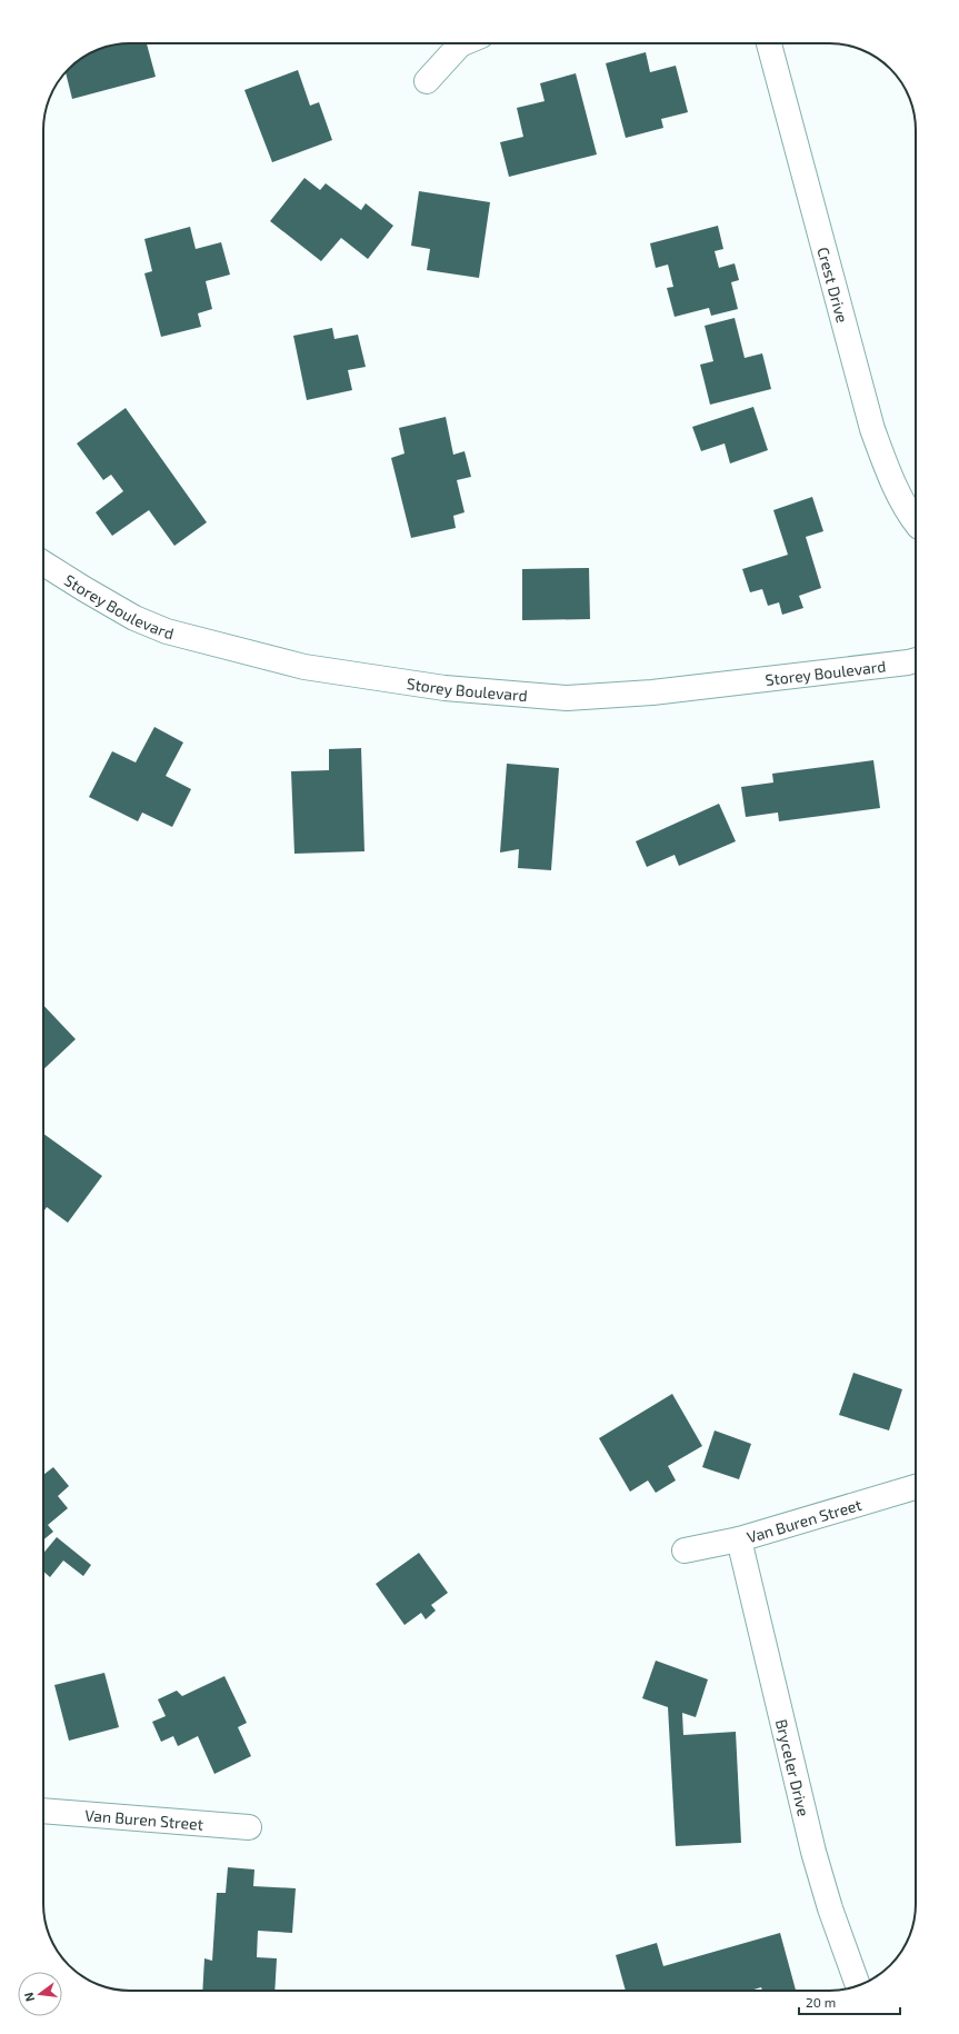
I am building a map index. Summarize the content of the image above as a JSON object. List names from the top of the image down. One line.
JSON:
{"streets":{"street":["Crest Drive","Storey Boulevard","Van Buren Street","Bryceler Drive"]},"crossings":[["Van Buren Street","Bryceler Drive"]],"scale_bar":"20 m","north":"left"}
